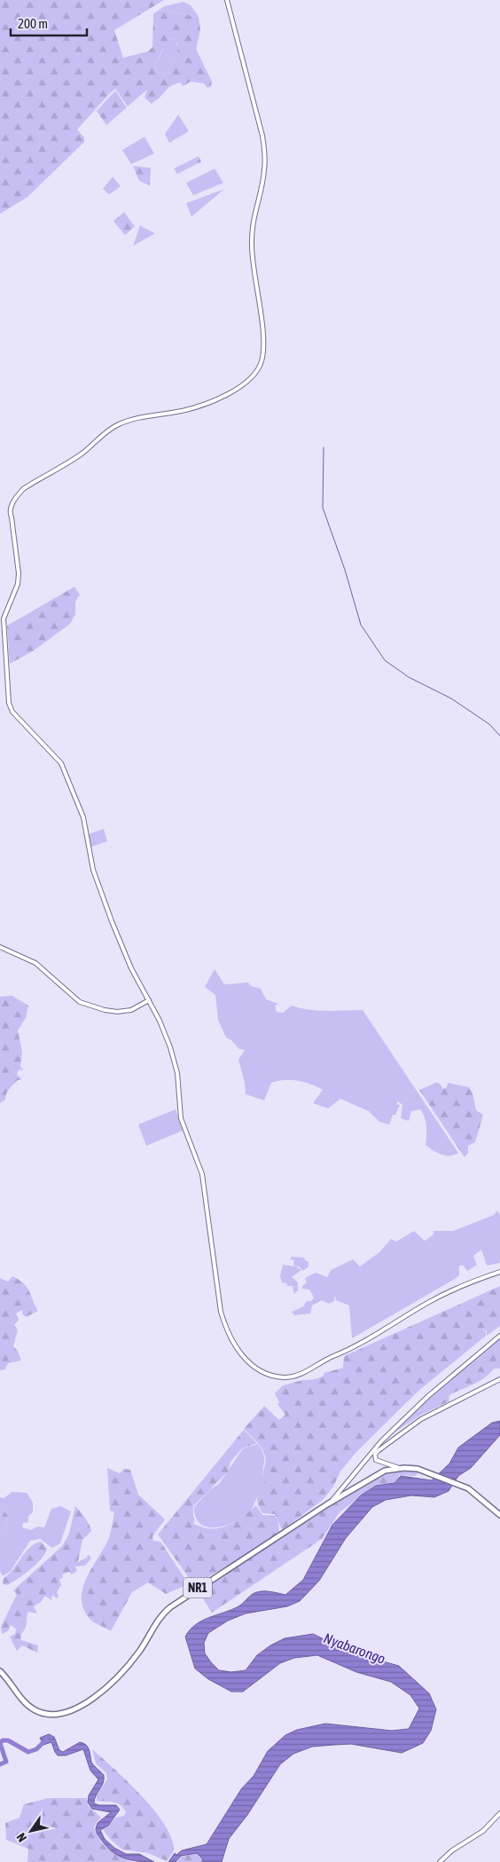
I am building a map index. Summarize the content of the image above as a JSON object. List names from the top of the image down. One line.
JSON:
{"streets":{"highway":["NR1"]},"water":["Nyabarongo"],"scale_bar":"200 m","north":"bottom left"}
